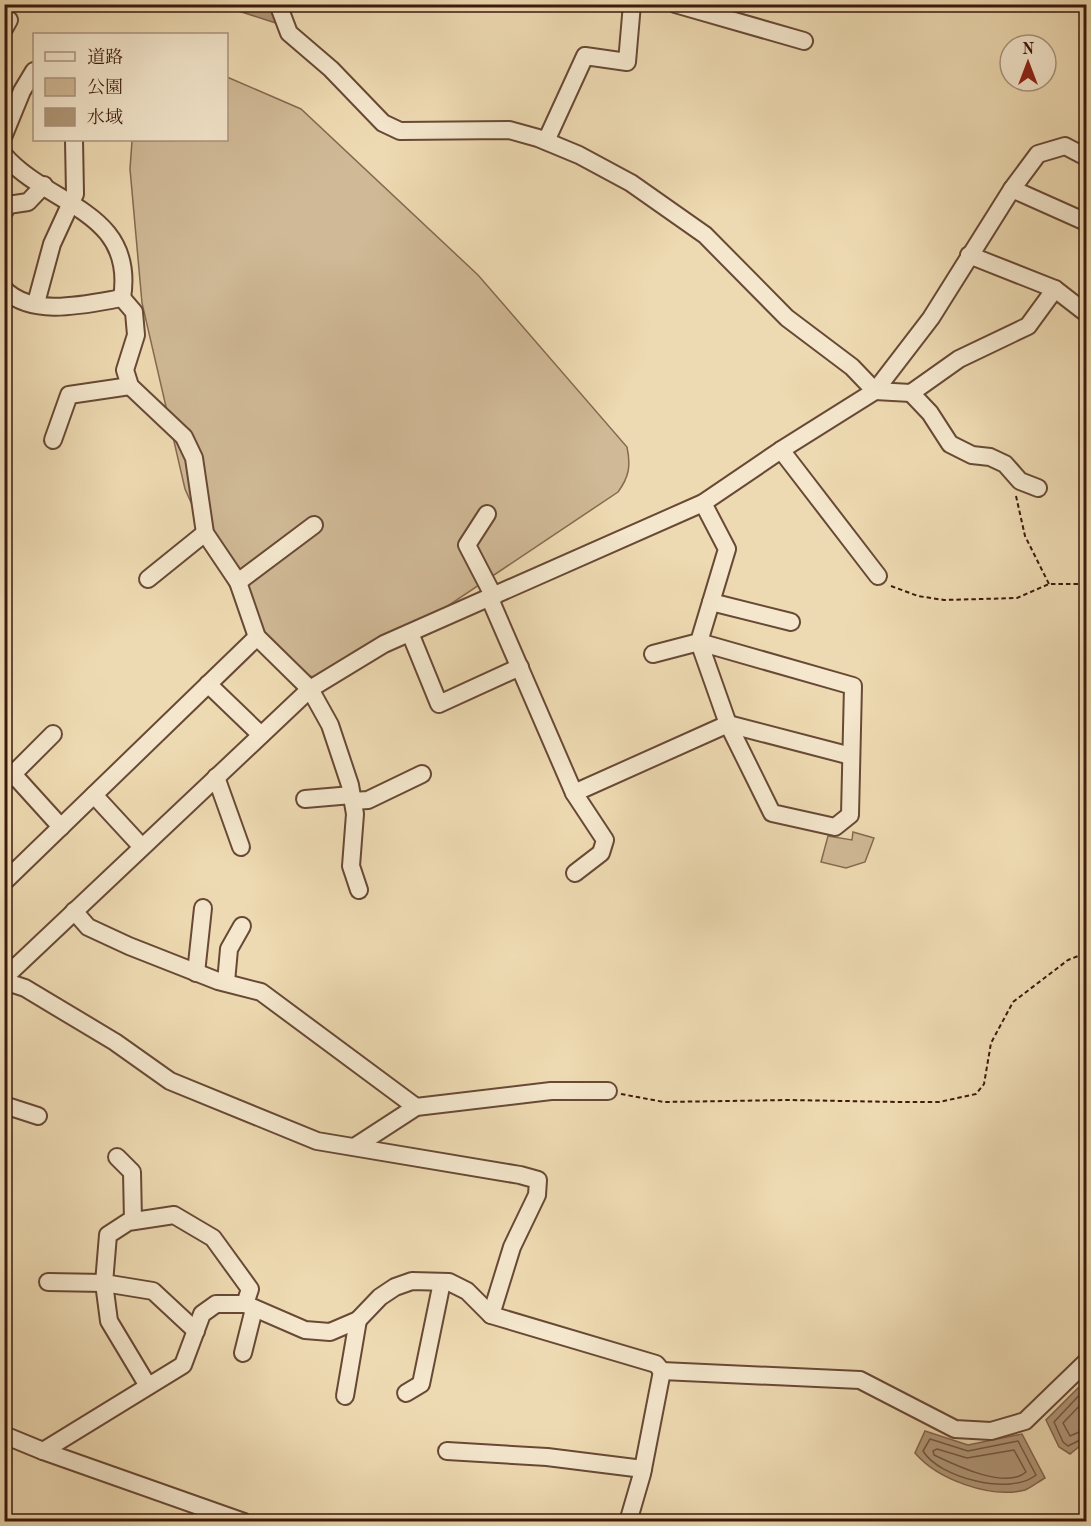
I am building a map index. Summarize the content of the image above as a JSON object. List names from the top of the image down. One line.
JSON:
{"legend":["道路","公園","水域"],"north":"top"}
